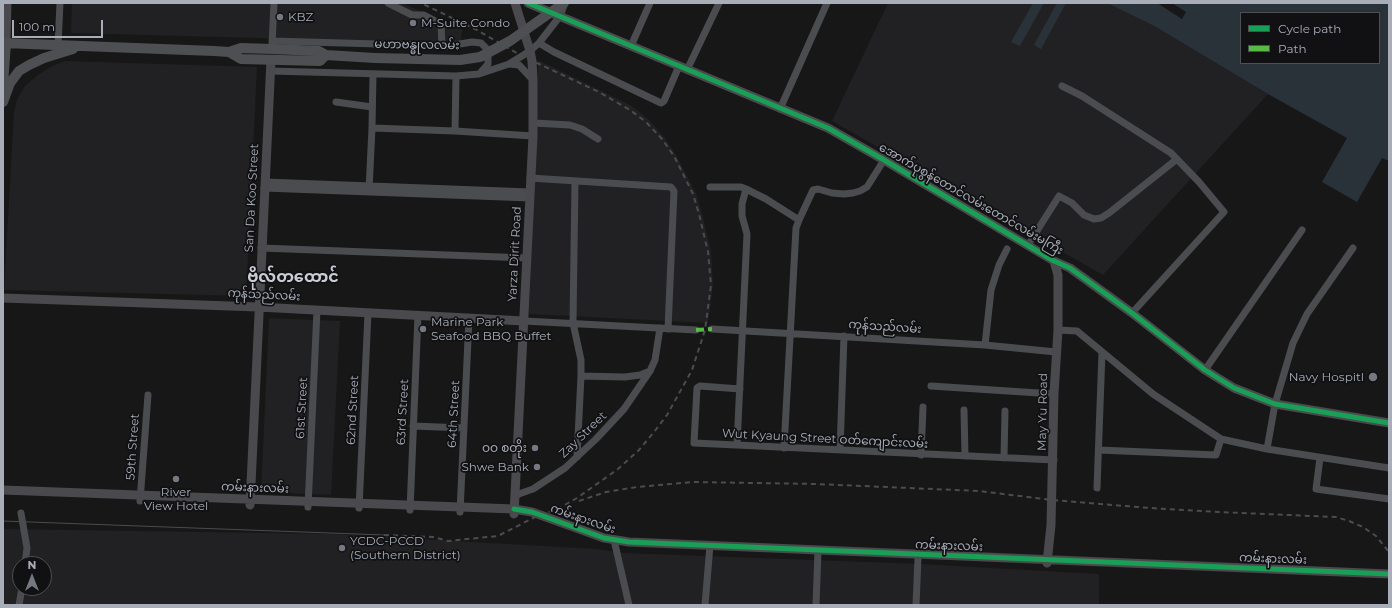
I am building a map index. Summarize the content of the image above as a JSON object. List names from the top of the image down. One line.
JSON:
{"streets":{"main road":["မဟာဗန္ဓုလလမ်း"],"street":["San Da Koo Street","အောက်ပုစွန်တောင်လမ်းတောင်လမ်းမကြီး","Yarza Dirit Road","ကုန်သည်လမ်း","61st Street","62nd Street","63rd Street","May Yu Road","64th Street","Zay Street","Wut Kyaung Street ဝတ်ကျောင်းလမ်း","59th Street","ကမ်းနားလမ်း"]},"crossings":[["မဟာဗန္ဓုလလမ်း","San Da Koo Street"],["San Da Koo Street","ကုန်သည်လမ်း"],["San Da Koo Street","ကမ်းနားလမ်း"],["အောက်ပုစွန်တောင်လမ်းတောင်လမ်းမကြီး","May Yu Road"],["Yarza Dirit Road","ကုန်သည်လမ်း"],["Yarza Dirit Road","Zay Street"],["Yarza Dirit Road","ကမ်းနားလမ်း"],["ကုန်သည်လမ်း","61st Street"],["ကုန်သည်လမ်း","62nd Street"],["ကုန်သည်လမ်း","63rd Street"],["ကုန်သည်လမ်း","May Yu Road"],["ကုန်သည်လမ်း","64th Street"],["61st Street","ကမ်းနားလမ်း"],["62nd Street","ကမ်းနားလမ်း"],["63rd Street","ကမ်းနားလမ်း"],["May Yu Road","Wut Kyaung Street ဝတ်ကျောင်းလမ်း"],["May Yu Road","ကမ်းနားလမ်း"],["64th Street","ကမ်းနားလမ်း"],["59th Street","ကမ်းနားလမ်း"]],"districts":["ဗိုလ်တထောင်"],"places":["KBZ","M-Suite Condo","Marine Park Seafood BBQ Buffet","Navy Hospitl","ဝဝ စတိုး","Shwe Bank","River View Hotel","YCDC-PCCD (Southern District)"],"legend":["Cycle path","Path"],"scale_bar":"100 m","north":"top"}
